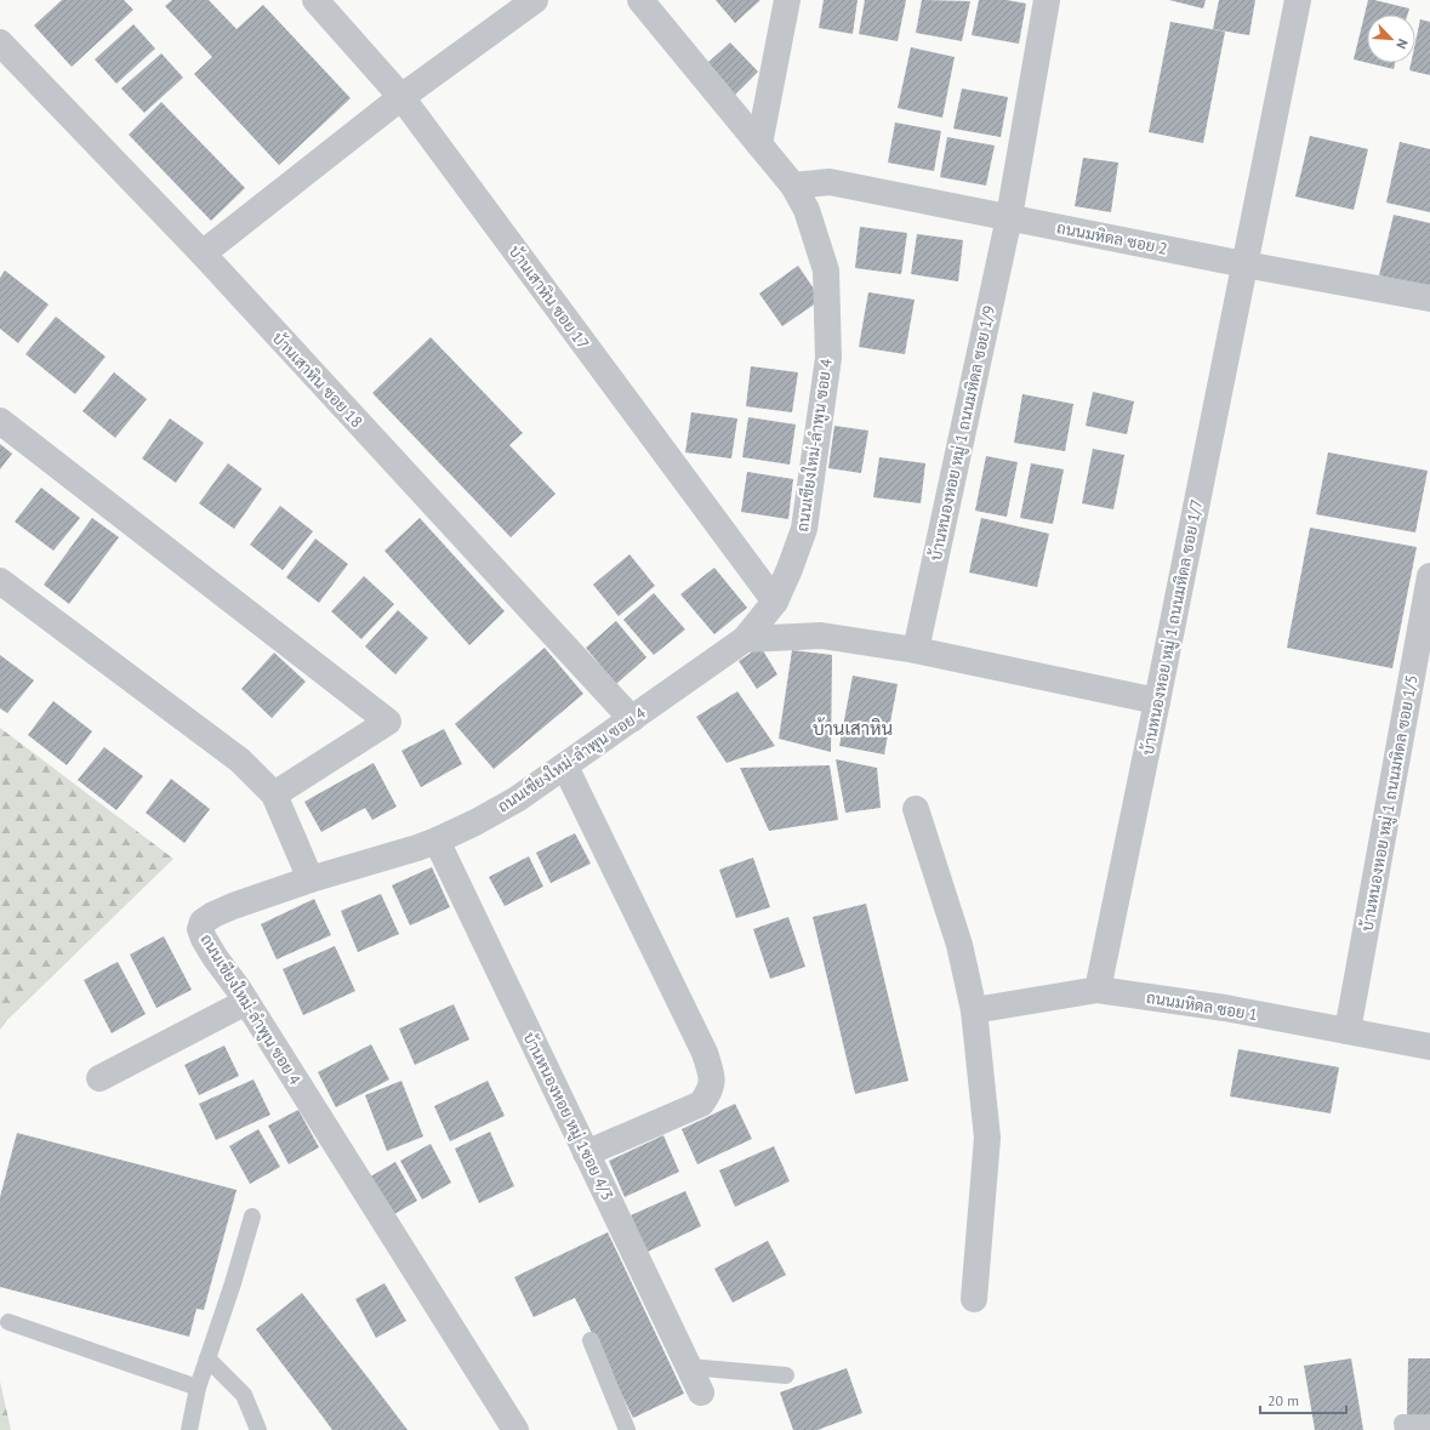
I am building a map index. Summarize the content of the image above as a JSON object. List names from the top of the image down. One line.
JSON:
{"streets":{"street":["ถนนมหิดล ซอย 2","บ้านเสาหิน ซอย 17","บ้านเสาหิน ซอย 18","บ้านหนองหอย หมู่ 1 ถนนมหิดล ซอย 1/9","ถนนเชียงใหม่-ลำพูน ซอย 4","บ้านหนองหอย หมู่ 1 ถนนมหิดล ซอย 1/7","บ้านหนองหอย หมู่ 1 ถนนมหิดล ซอย 1/5","ถนนมหิดล ซอย 1","บ้านหนองหอย หมู่ 1ซอย 4/3"]},"crossings":[["ถนนมหิดล ซอย 2","บ้านหนองหอย หมู่ 1 ถนนมหิดล ซอย 1/9"],["ถนนมหิดล ซอย 2","ถนนเชียงใหม่-ลำพูน ซอย 4"],["ถนนมหิดล ซอย 2","บ้านหนองหอย หมู่ 1 ถนนมหิดล ซอย 1/7"],["บ้านเสาหิน ซอย 17","ถนนเชียงใหม่-ลำพูน ซอย 4"],["บ้านเสาหิน ซอย 18","ถนนเชียงใหม่-ลำพูน ซอย 4"],["ถนนเชียงใหม่-ลำพูน ซอย 4","บ้านหนองหอย หมู่ 1ซอย 4/3"],["บ้านหนองหอย หมู่ 1 ถนนมหิดล ซอย 1/7","ถนนมหิดล ซอย 1"],["บ้านหนองหอย หมู่ 1 ถนนมหิดล ซอย 1/5","ถนนมหิดล ซอย 1"]],"districts":["บ้านเสาหิน"],"scale_bar":"20 m","north":"bottom right"}
